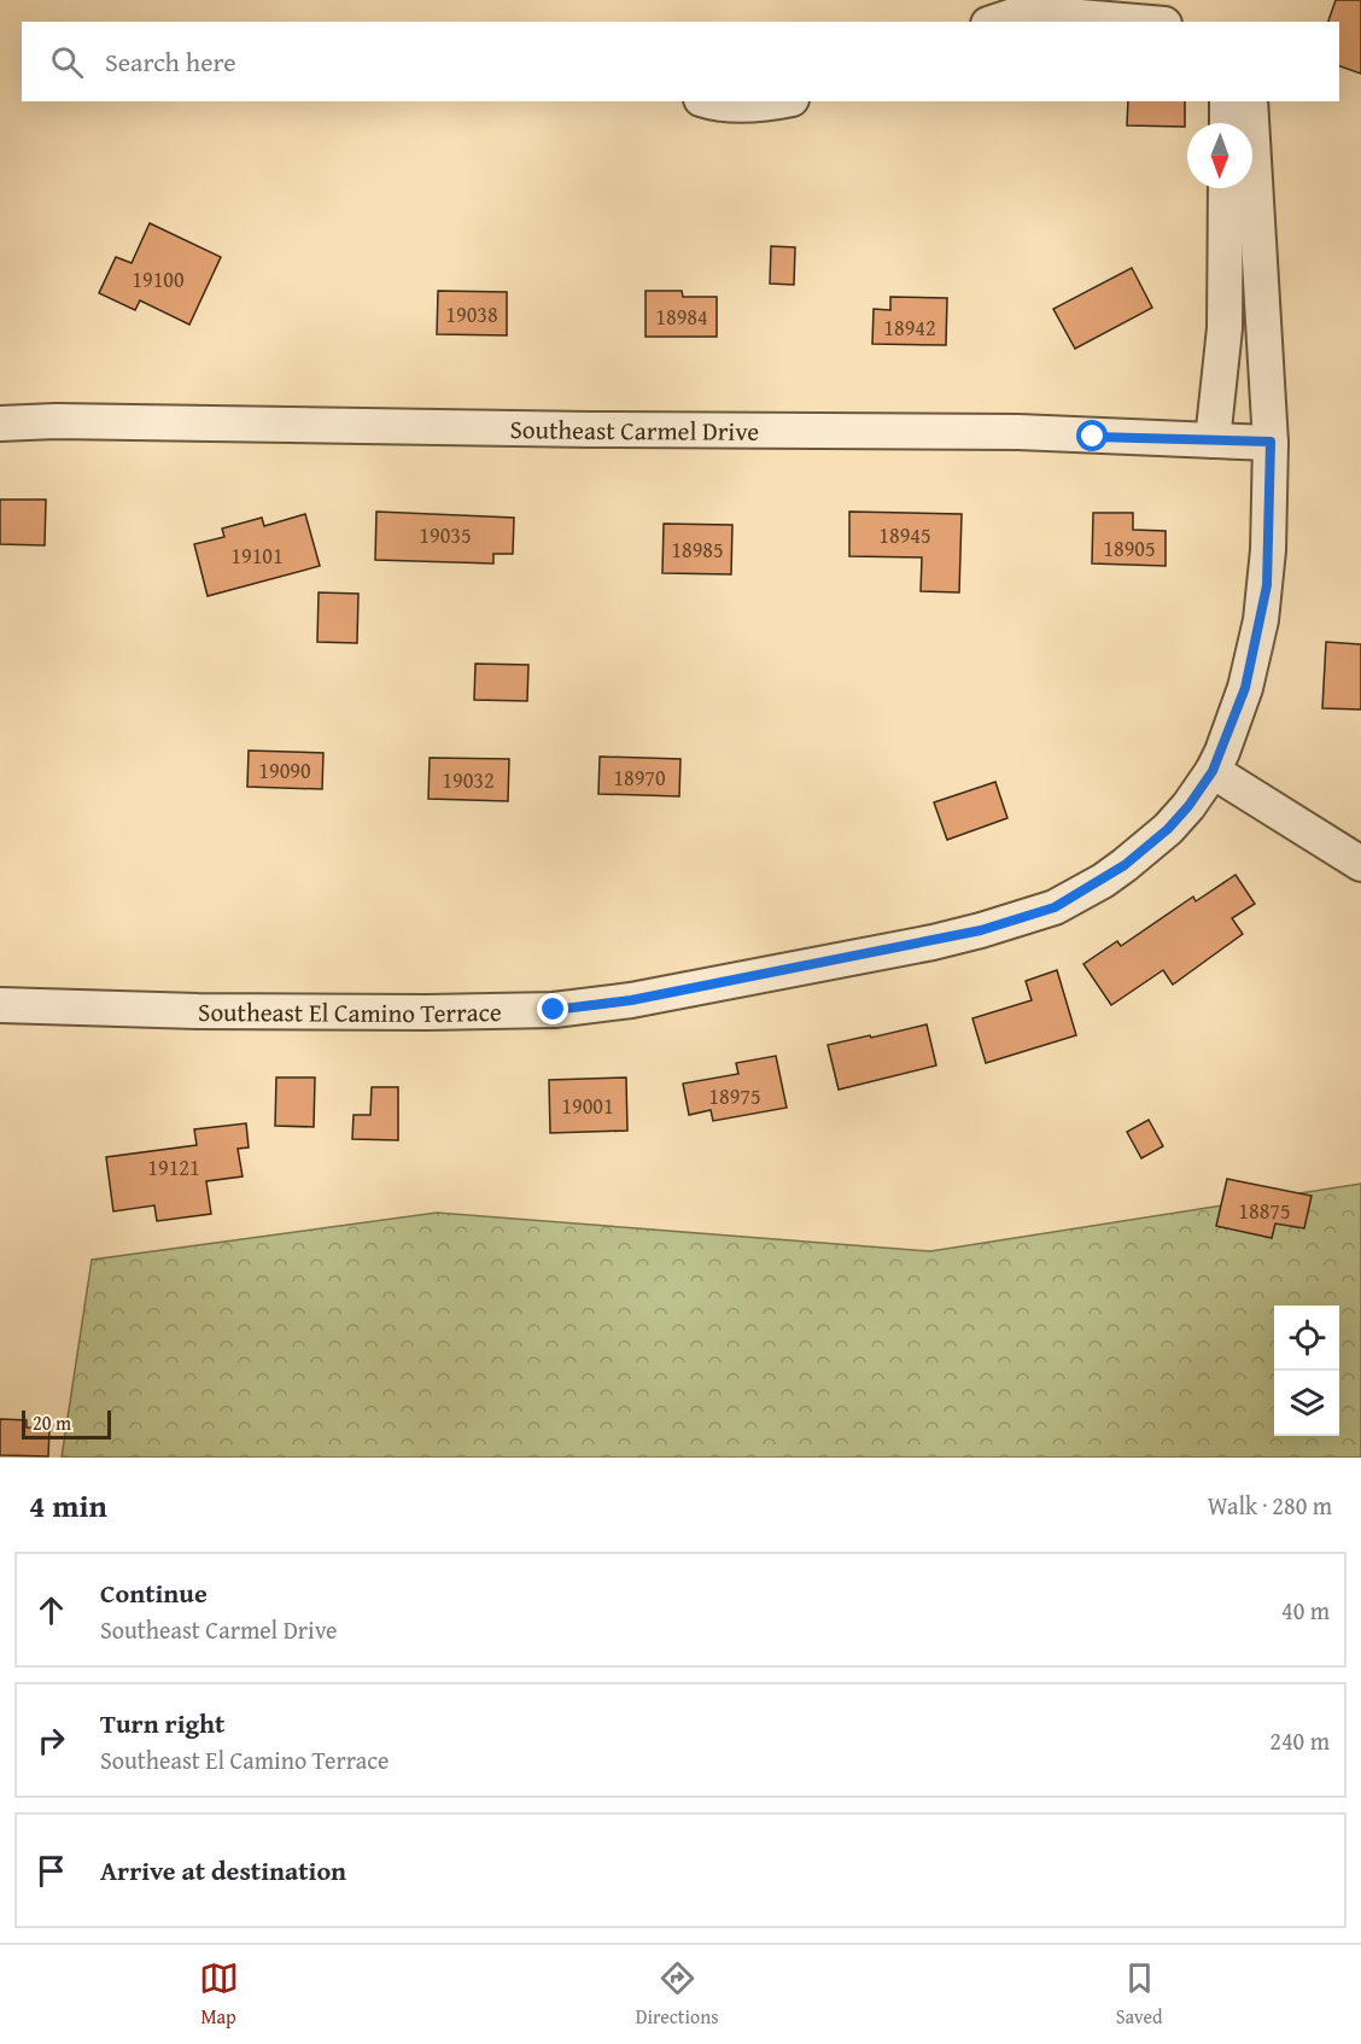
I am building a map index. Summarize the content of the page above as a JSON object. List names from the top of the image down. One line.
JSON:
{"streets":{"street":["Southeast Carmel Drive","Southeast El Camino Terrace"]},"crossings":[["Southeast Carmel Drive","Southeast El Camino Terrace"]],"house_numbers":["19100","19038","18984","18942","19035","18945","18905","18985","19101","19090","18970","19032","18975","19001","19121","18875"],"scale_bar":"20 m","north":"bottom","page":{"search":"Search here","scale":"20 m","heading":["4 min","Walk · 280 m"],"list":[["Continue","Southeast Carmel Drive","40 m"],["Turn right","Southeast El Camino Terrace","240 m"],"Arrive at destination"],"nav":["Map","Directions","Saved"]}}
